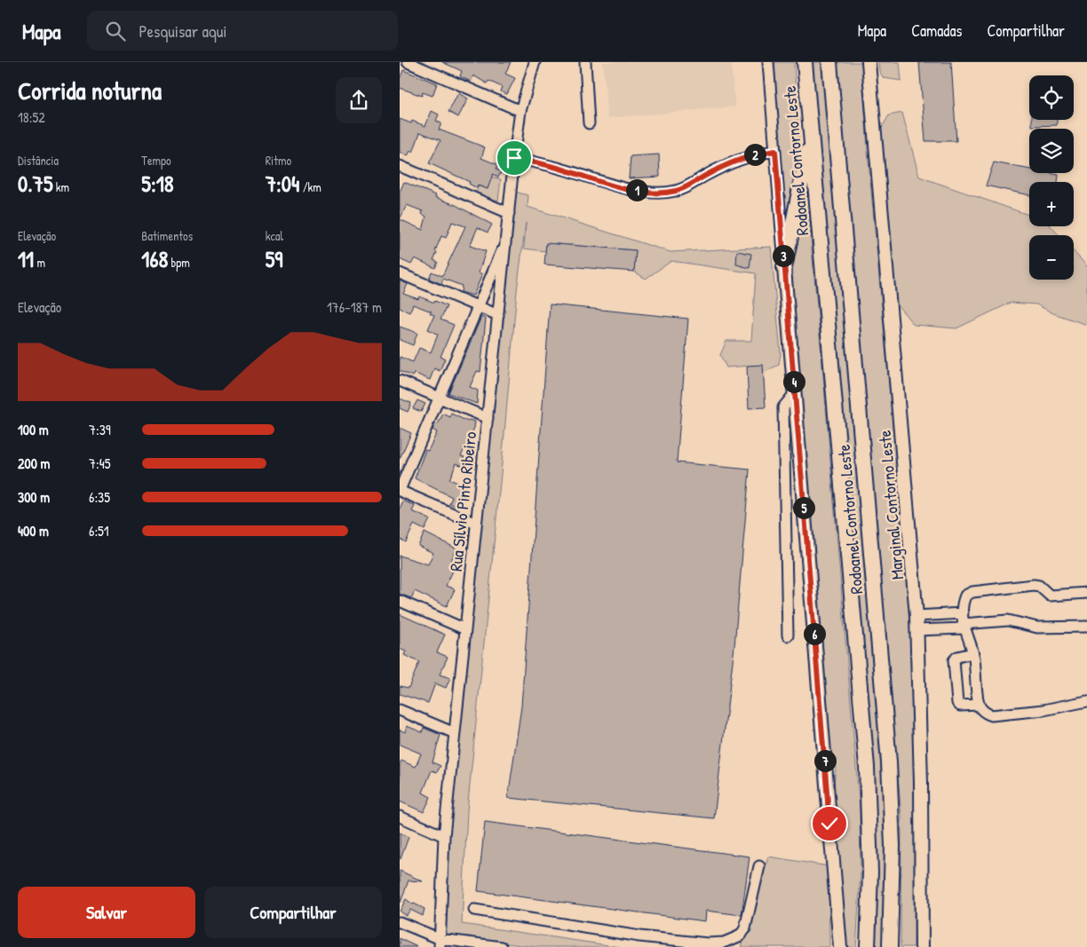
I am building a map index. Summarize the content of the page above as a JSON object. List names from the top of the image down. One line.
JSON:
{"streets":{"highway":["Rodoanel Contorno Leste"],"main road":["Marginal Contorno Leste"],"street":["Rua Sílvio Pinto Ribeiro"]},"page":{"header":"Mapa","search":"Pesquisar aqui","nav":["Mapa","Camadas","Compartilhar"],"heading":["Corrida noturna","18:52"],"map_buttons":["+","−"],"stats":[["Distância","0.75 km"],["Tempo","5:18"],["Ritmo","7:04 /km"],["Elevação","11 m"],["Batimentos","168 bpm"],["kcal","59"]],"pins":["2","1","3","4","5","6","7"],"chart":["Elevação","176–187 m"],"list":[{"name":"100 m","note":"7:39"},{"name":"200 m","note":"7:45"},{"name":"300 m","note":"6:35"},{"name":"400 m","note":"6:51"}],"buttons":["Salvar","Compartilhar"]}}
